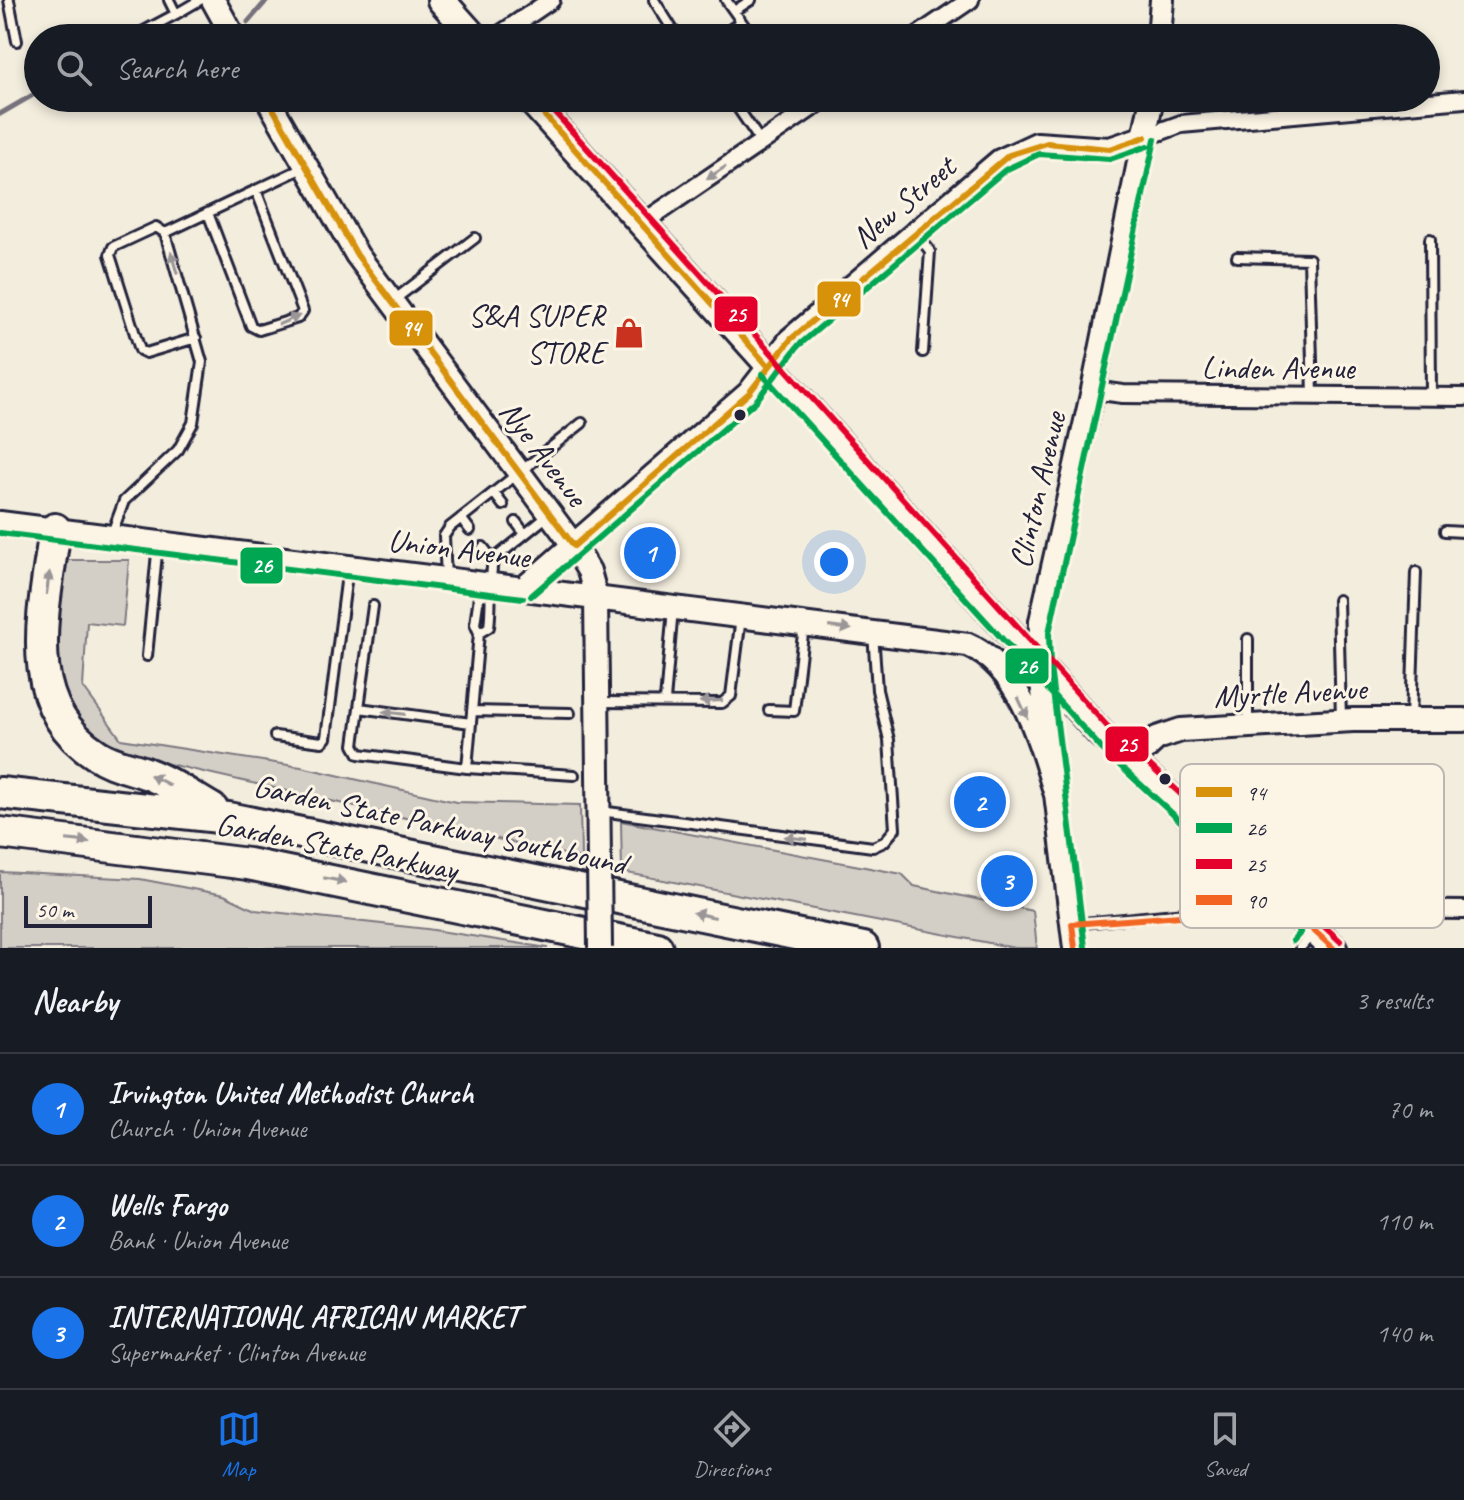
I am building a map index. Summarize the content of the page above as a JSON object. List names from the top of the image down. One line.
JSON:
{"streets":{"highway":["Garden State Parkway Southbound","Garden State Parkway"],"main road":["New Street","Nye Avenue","Clinton Avenue","Union Avenue","Myrtle Avenue"],"street":["Linden Avenue"]},"crossings":[["New Street","Nye Avenue"],["New Street","Clinton Avenue"],["New Street","Union Avenue"],["Linden Avenue","Clinton Avenue"],["Nye Avenue","Union Avenue"],["Clinton Avenue","Union Avenue"]],"one_way":["Garden State Parkway Southbound","Garden State Parkway"],"places":{"shop":["S&A SUPER STORE"]},"lines":["transit line 94","transit line 25","transit line 26","transit line 90"],"legend":["94","26","25","90"],"scale_bar":"50 m","page":{"search":"Search here","pins":["1","2","3"],"scale":"50 m","heading":["Nearby","3 results"],"list":[{"mark":"1","name":"Irvington United Methodist Church","note":"Church · Union Avenue","value":"70 m"},{"mark":"2","name":"Wells Fargo","note":"Bank · Union Avenue","value":"110 m"},{"mark":"3","name":"INTERNATIONAL AFRICAN MARKET","note":"Supermarket · Clinton Avenue","value":"140 m"}],"nav":["Map","Directions","Saved"]}}
